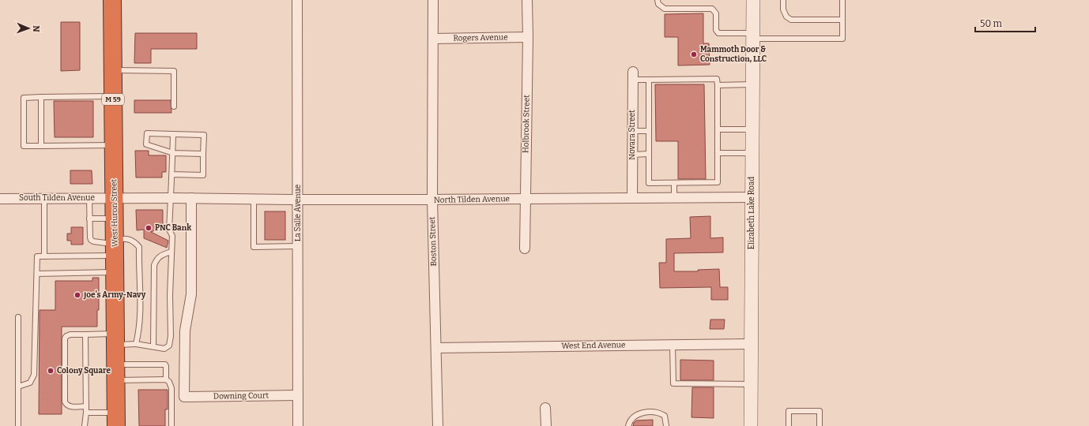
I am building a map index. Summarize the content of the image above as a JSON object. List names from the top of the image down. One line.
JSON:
{"streets":{"highway":["M 59","West Huron Street"],"main road":["Elizabeth Lake Road"],"street":["Rogers Avenue","Holbrook Street","Novara Street","South Tilden Avenue","North Tilden Avenue","La Salle Avenue","Boston Street","West End Avenue","Downing Court"]},"crossings":[["Rogers Avenue","Holbrook Street"],["Rogers Avenue","Boston Street"],["Holbrook Street","North Tilden Avenue"],["Novara Street","North Tilden Avenue"],["South Tilden Avenue","North Tilden Avenue"],["South Tilden Avenue","West Huron Street"],["North Tilden Avenue","West Huron Street"],["North Tilden Avenue","La Salle Avenue"],["North Tilden Avenue","Elizabeth Lake Road"],["North Tilden Avenue","Boston Street"],["North Tilden Avenue","Downing Court"],["La Salle Avenue","Downing Court"],["Elizabeth Lake Road","West End Avenue"],["Boston Street","West End Avenue"]],"places":["Mammoth Door & Construction, LLC","PNC Bank","Joe's Army-Navy","Colony Square"],"scale_bar":"50 m","north":"right"}
